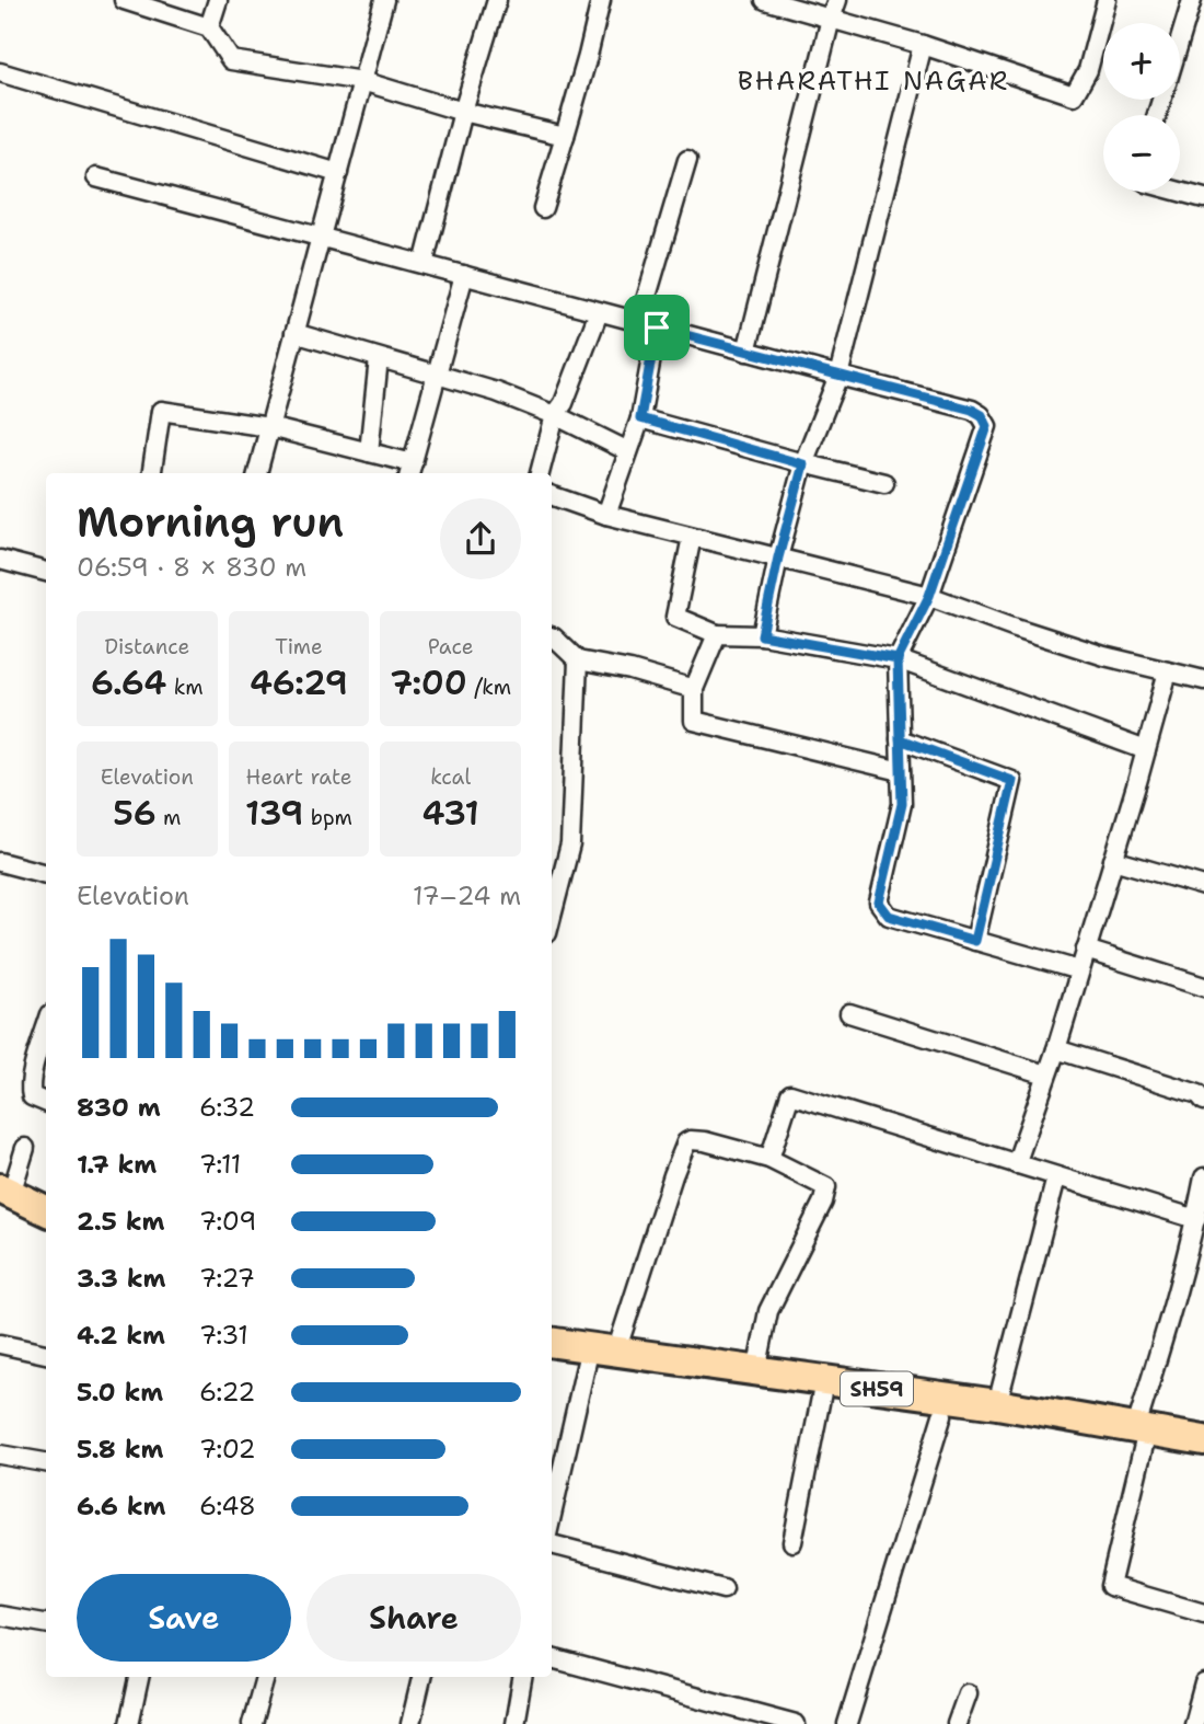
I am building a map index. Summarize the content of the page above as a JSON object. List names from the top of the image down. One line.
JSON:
{"streets":{"main road":["SH59"]},"districts":["BHARATHI NAGAR"],"page":{"map_buttons":["+","−"],"heading":["Morning run","06:59 · 8 × 830 m"],"stats":[["Distance","6.64 km"],["Time","46:29"],["Pace","7:00 /km"],["Elevation","56 m"],["Heart rate","139 bpm"],["kcal","431"]],"chart":["Elevation","17–24 m"],"list":[{"name":"830 m","note":"6:32"},{"name":"1.7 km","note":"7:11"},{"name":"2.5 km","note":"7:09"},{"name":"3.3 km","note":"7:27"},{"name":"4.2 km","note":"7:31"},{"name":"5.0 km","note":"6:22"},{"name":"5.8 km","note":"7:02"},{"name":"6.6 km","note":"6:48"}],"buttons":["Save","Share"]}}
